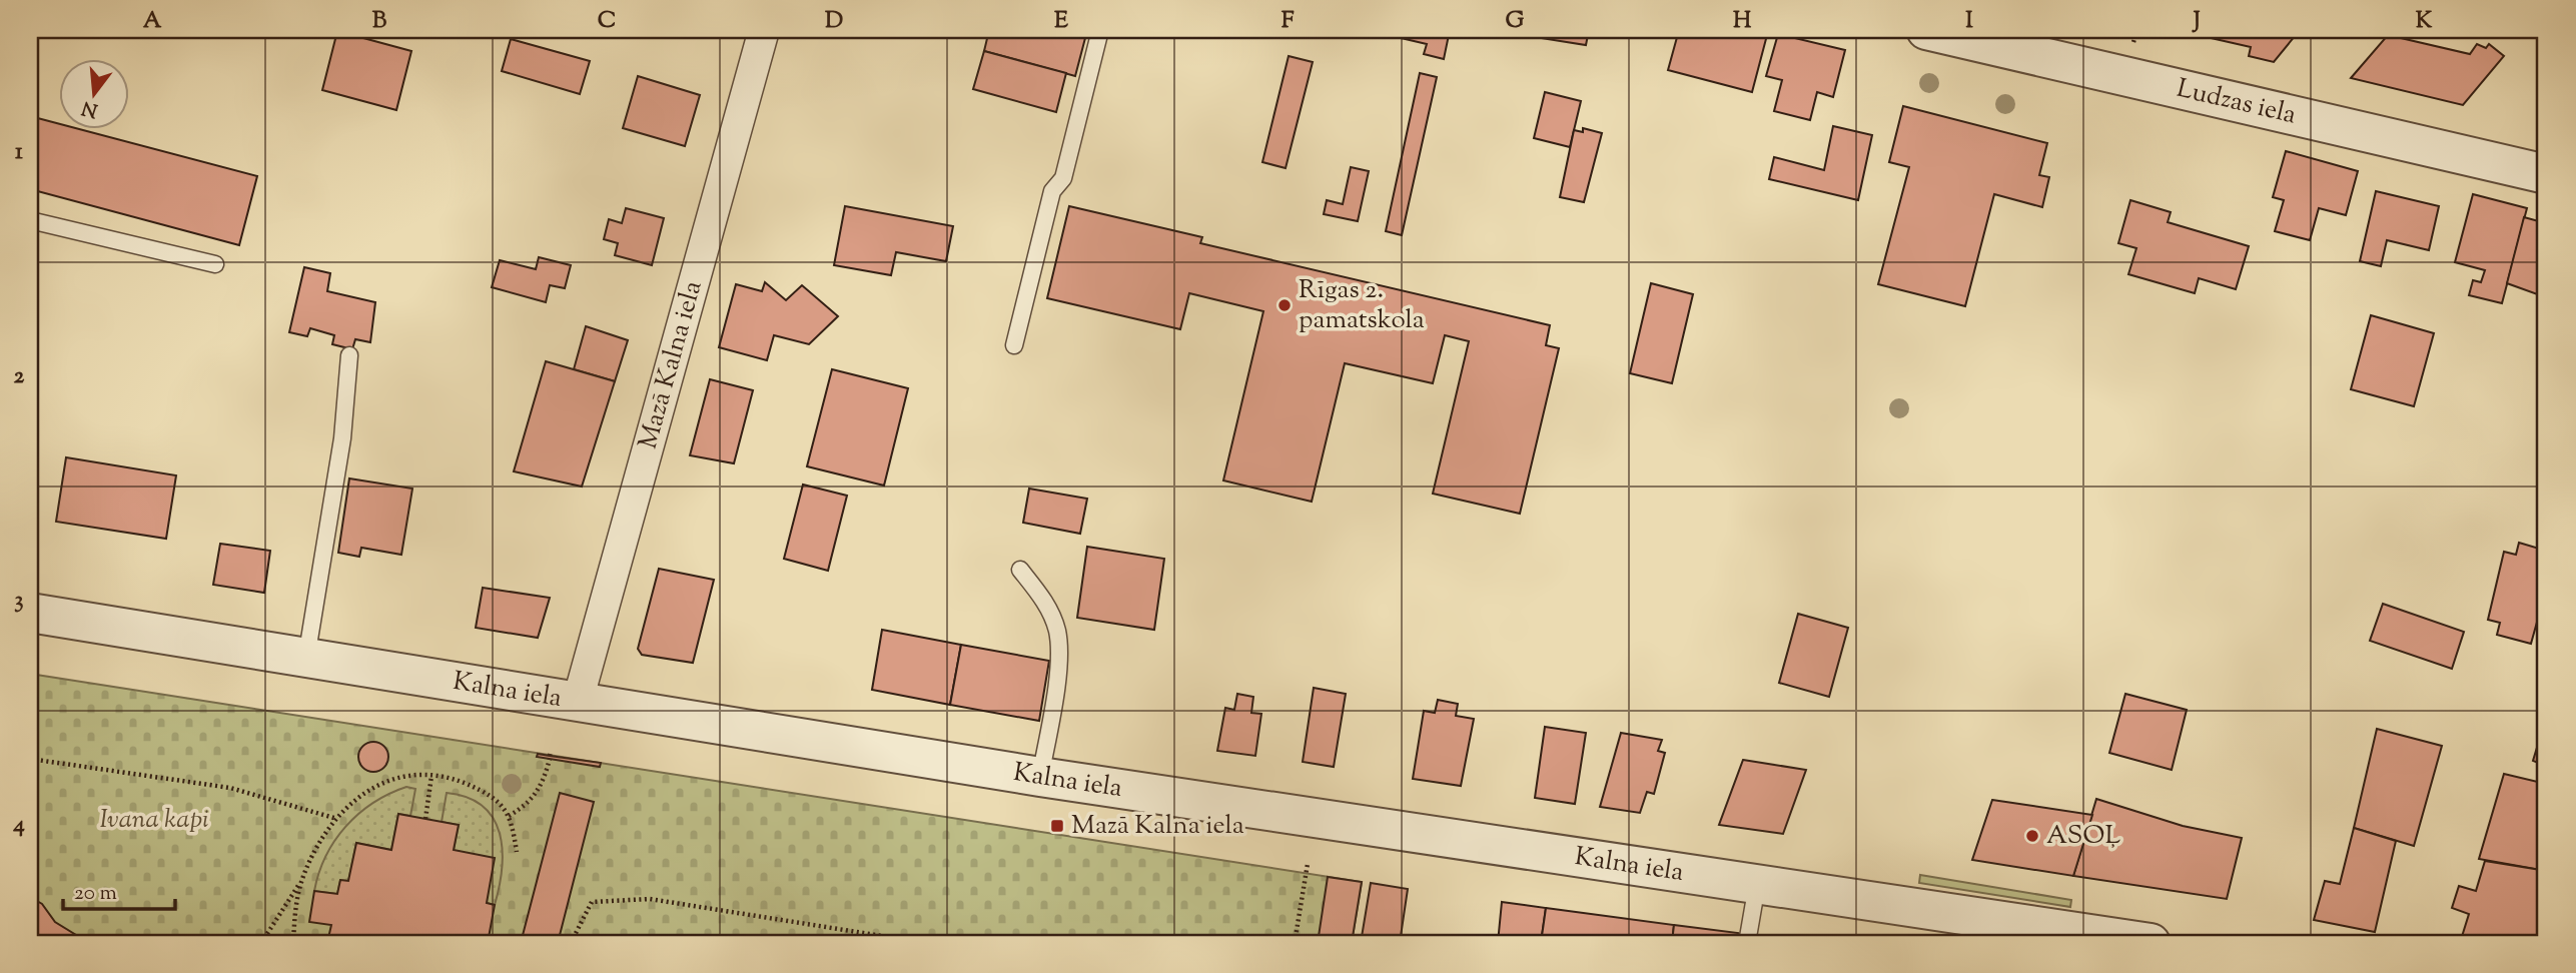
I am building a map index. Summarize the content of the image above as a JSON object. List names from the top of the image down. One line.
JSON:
{"streets":{"street":["Ludzas iela","Mazā Kalna iela","Kalna iela"]},"crossings":[["Mazā Kalna iela","Kalna iela"]],"parks":["Ivana kapi"],"places":{"other":["Rīgas 2. pamatskola","ASOĻ"],"transit":["Mazā Kalna iela"]},"scale_bar":"20 m","north":"bottom","grid":{"columns":["A","B","C","D","E","F","G","H","I","J","K"],"rows":["1","2","3","4"]}}
